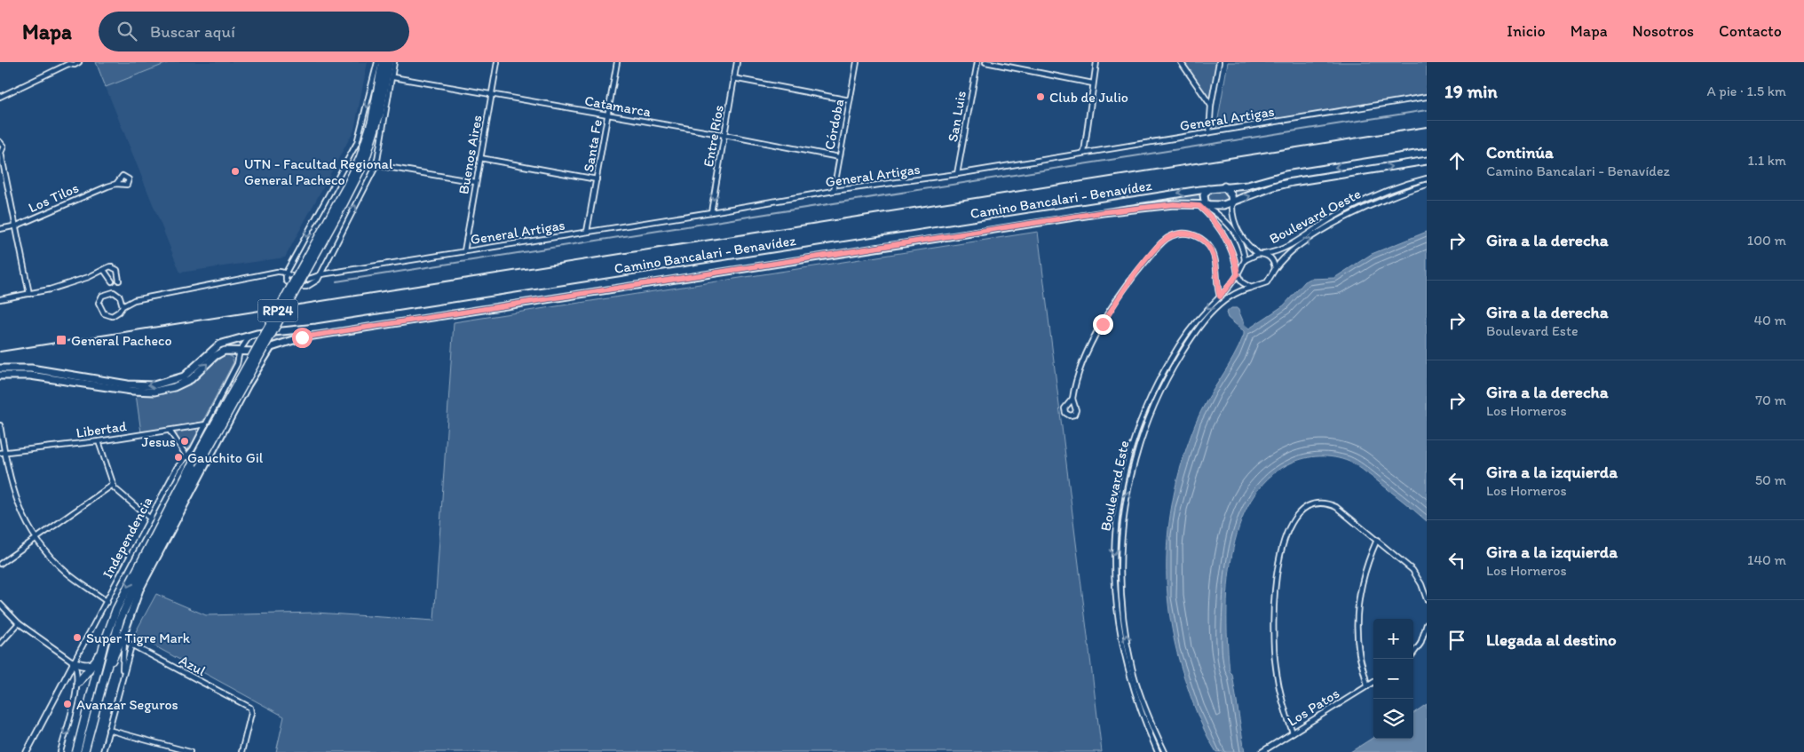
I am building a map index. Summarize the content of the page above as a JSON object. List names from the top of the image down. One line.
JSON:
{"streets":{"main road":["Camino Bancalari - Benavídez","RP24"],"street":["Catamarca","San Luis","General Artigas","Córdoba","Entre Ríos","Santa Fe","Buenos Aires","Los Tilos","Boulevard Oeste","Libertad","Boulevard Este","Independencia","Azul","Los Patos"]},"crossings":[["Catamarca","Córdoba"],["Catamarca","Entre Ríos"],["Catamarca","Santa Fe"],["Catamarca","Buenos Aires"],["San Luis","General Artigas"],["General Artigas","Córdoba"],["General Artigas","Entre Ríos"],["General Artigas","Santa Fe"],["General Artigas","Buenos Aires"],["Camino Bancalari - Benavídez","Independencia"],["Boulevard Oeste","Boulevard Este"],["Libertad","Independencia"]],"one_way":["Entre Ríos"],"places":{"other":["Club de Julio","UTN - Facultad Regional General Pacheco","Jesus","Gauchito Gil","Super Tigre Mark","Avanzar Seguros"],"transit":["General Pacheco"]},"page":{"header":"Mapa","search":"Buscar aquí","nav":["Inicio","Mapa","Nosotros","Contacto"],"heading":["19 min","A pie · 1.5 km"],"list":[["Continúa","Camino Bancalari - Benavídez","1.1 km"],["Gira a la derecha","100 m"],["Gira a la derecha","Boulevard Este","40 m"],["Gira a la derecha","Los Horneros","70 m"],["Gira a la izquierda","Los Horneros","50 m"],["Gira a la izquierda","Los Horneros","140 m"],"Llegada al destino"],"map_buttons":["+","−"]}}
